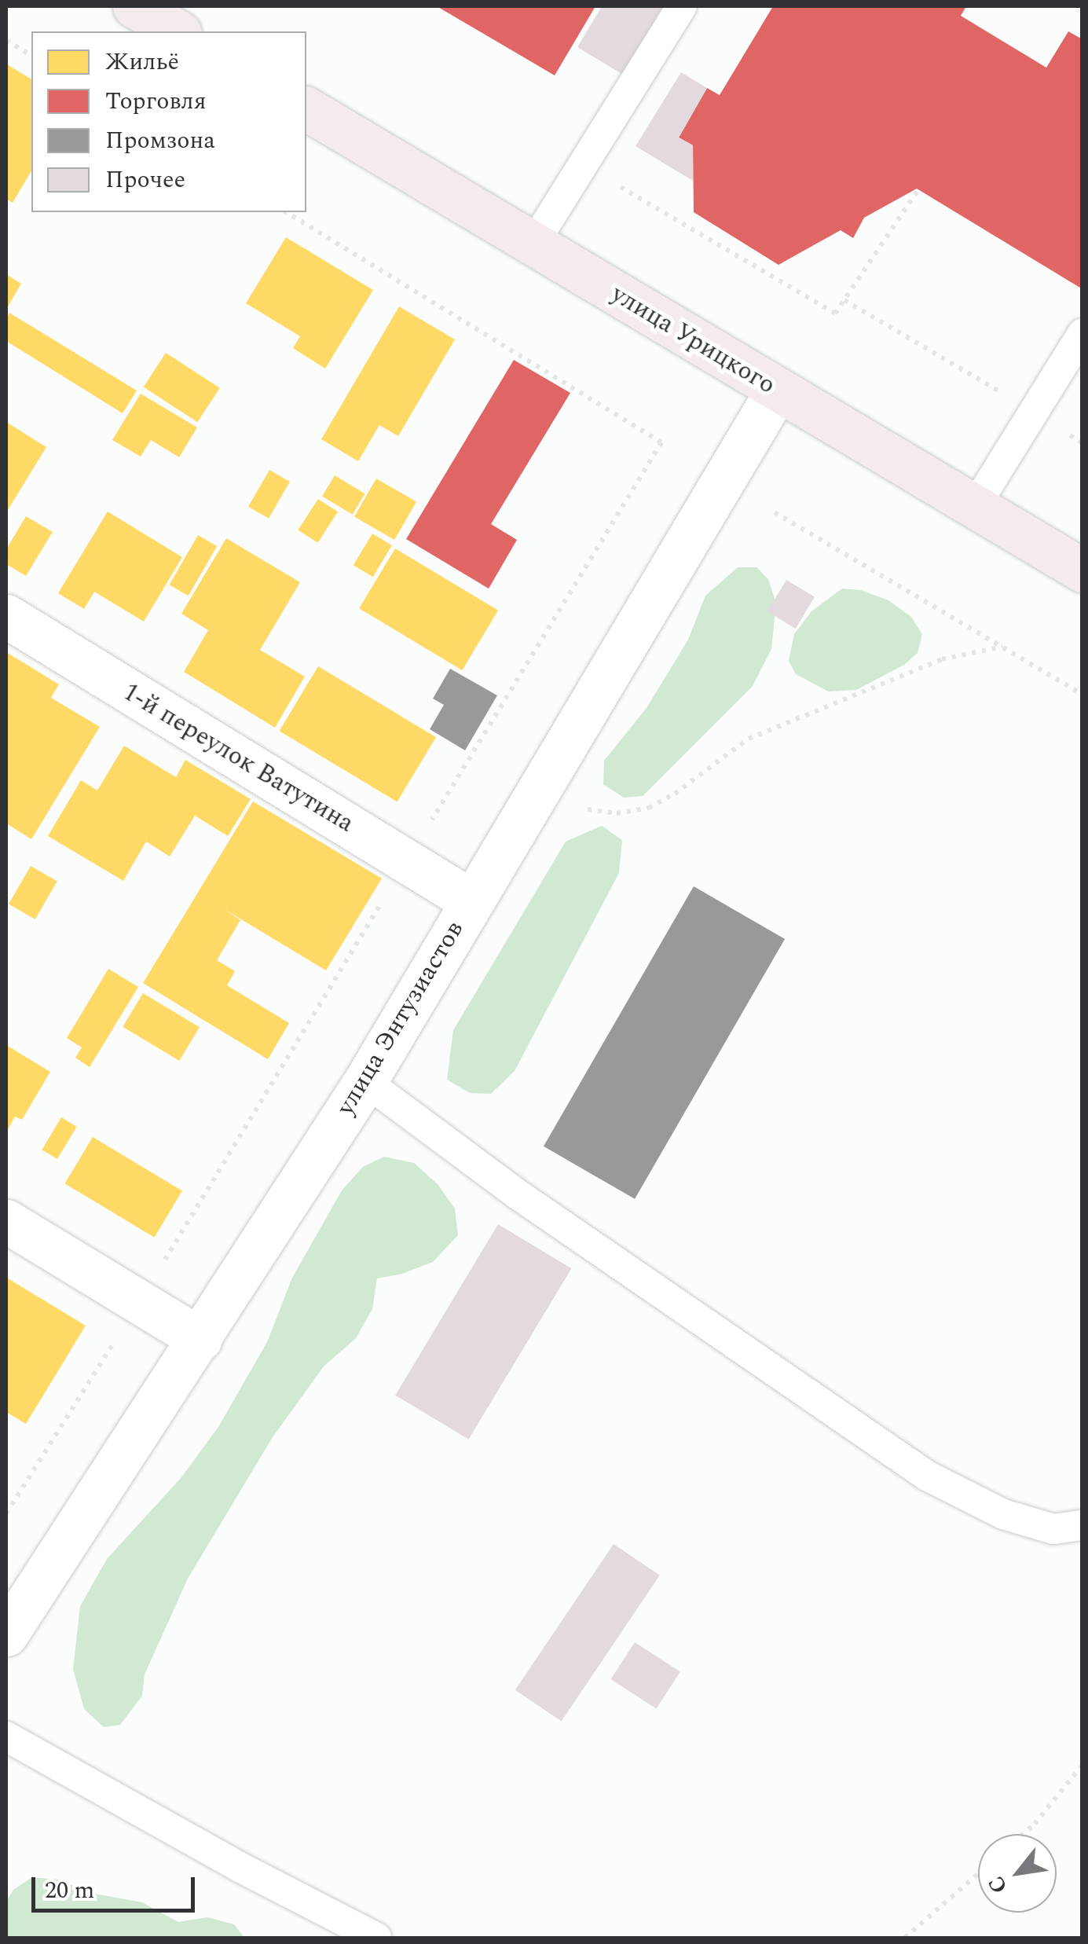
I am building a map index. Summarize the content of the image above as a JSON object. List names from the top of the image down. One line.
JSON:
{"streets":{"main road":["улица Урицкого"],"street":["1-й переулок Ватутина","улица Энтузиастов"]},"crossings":[["улица Урицкого","улица Энтузиастов"],["1-й переулок Ватутина","улица Энтузиастов"]],"legend":["Жильё","Торговля","Промзона","Прочее"],"scale_bar":"20 m","north":"bottom left"}
